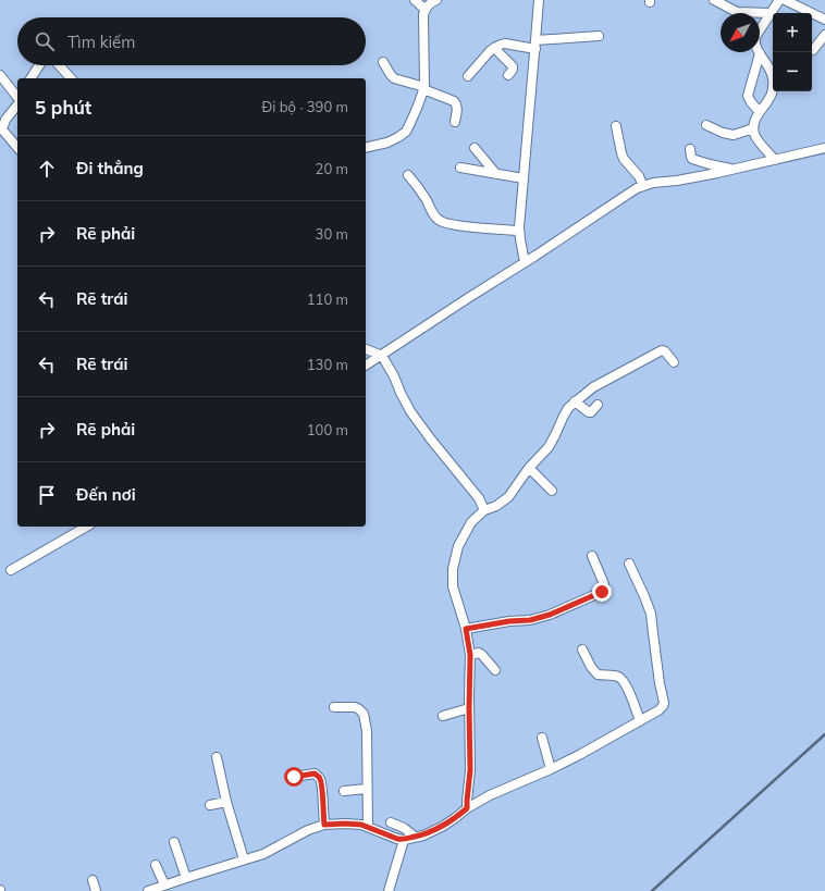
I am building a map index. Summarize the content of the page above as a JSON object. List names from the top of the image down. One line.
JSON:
{"north":"bottom left","page":{"map_buttons":["+","−"],"search":"Tìm kiếm","heading":["5 phút","Đi bộ · 390 m"],"list":[["Đi thẳng","20 m"],["Rẽ phải","30 m"],["Rẽ trái","110 m"],["Rẽ trái","130 m"],["Rẽ phải","100 m"],"Đến nơi"]}}
